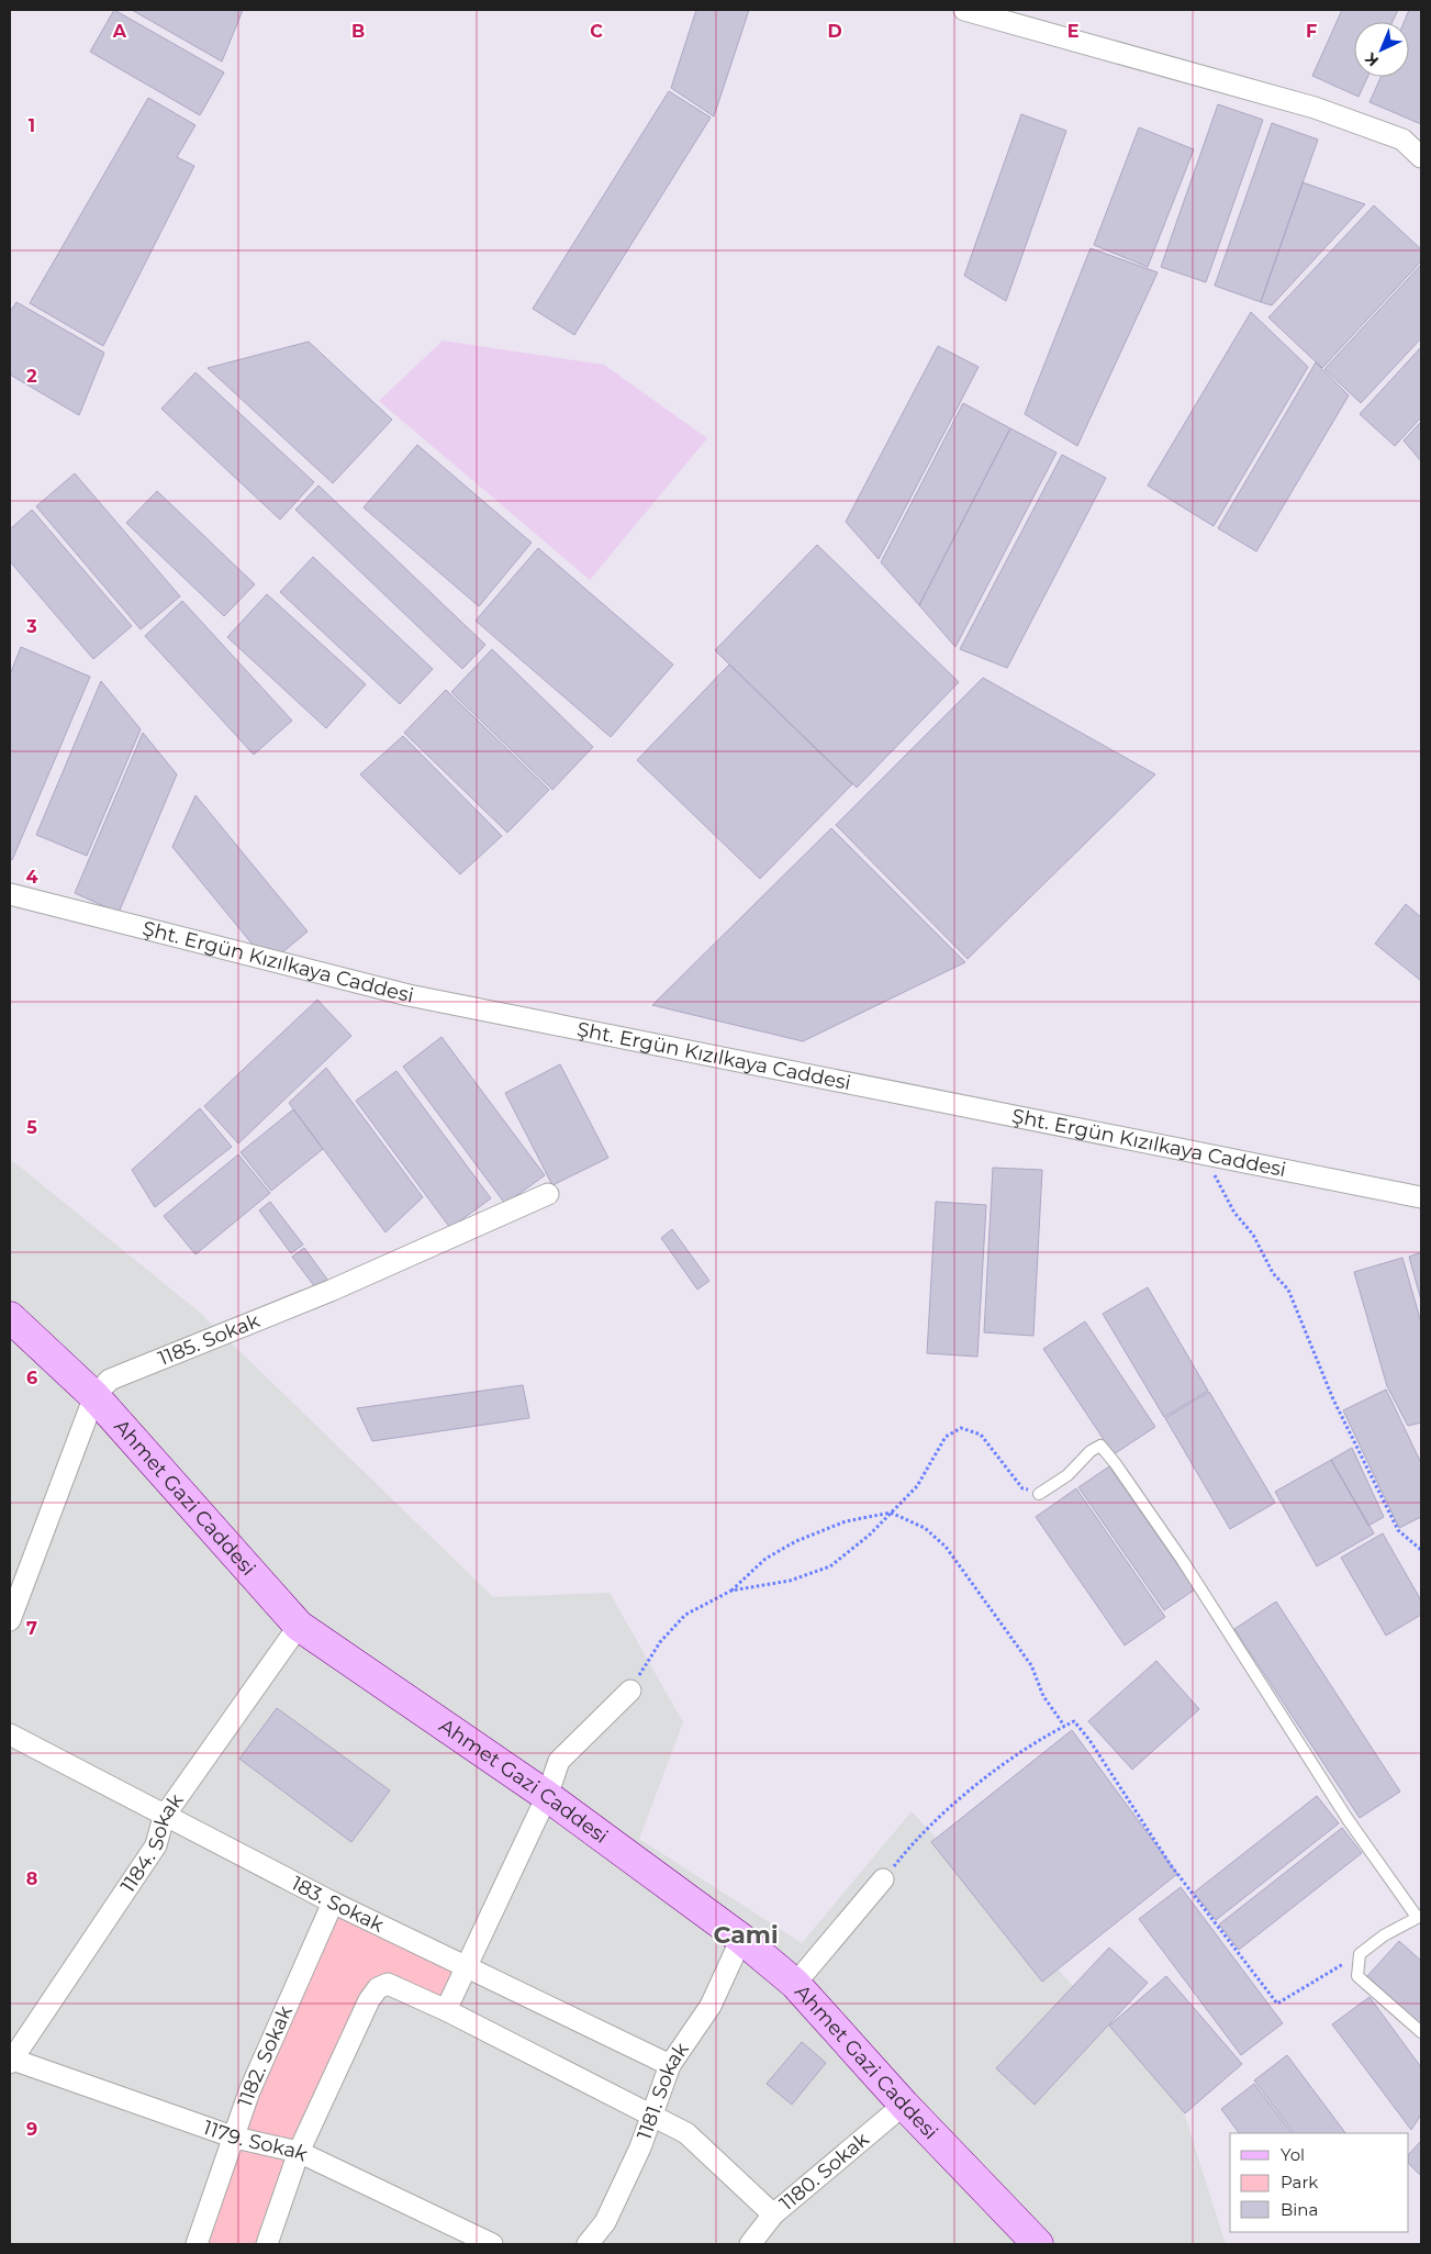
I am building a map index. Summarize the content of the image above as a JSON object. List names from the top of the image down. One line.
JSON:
{"streets":{"street":["Şht. Ergün Kızılkaya Caddesi","1185. Sokak","Ahmet Gazi Caddesi","1184. Sokak","183. Sokak","1182. Sokak","1181. Sokak","1179. Sokak","1180. Sokak"]},"crossings":[["1185. Sokak","Ahmet Gazi Caddesi"],["Ahmet Gazi Caddesi","1184. Sokak"],["Ahmet Gazi Caddesi","1181. Sokak"],["Ahmet Gazi Caddesi","1180. Sokak"],["1184. Sokak","183. Sokak"],["1184. Sokak","1179. Sokak"],["183. Sokak","1182. Sokak"],["183. Sokak","1181. Sokak"],["1182. Sokak","1179. Sokak"]],"districts":["Cami"],"legend":["Yol","Park","Bina"],"north":"bottom left","grid":{"columns":["A","B","C","D","E","F"],"rows":["1","2","3","4","5","6","7","8","9"]}}
